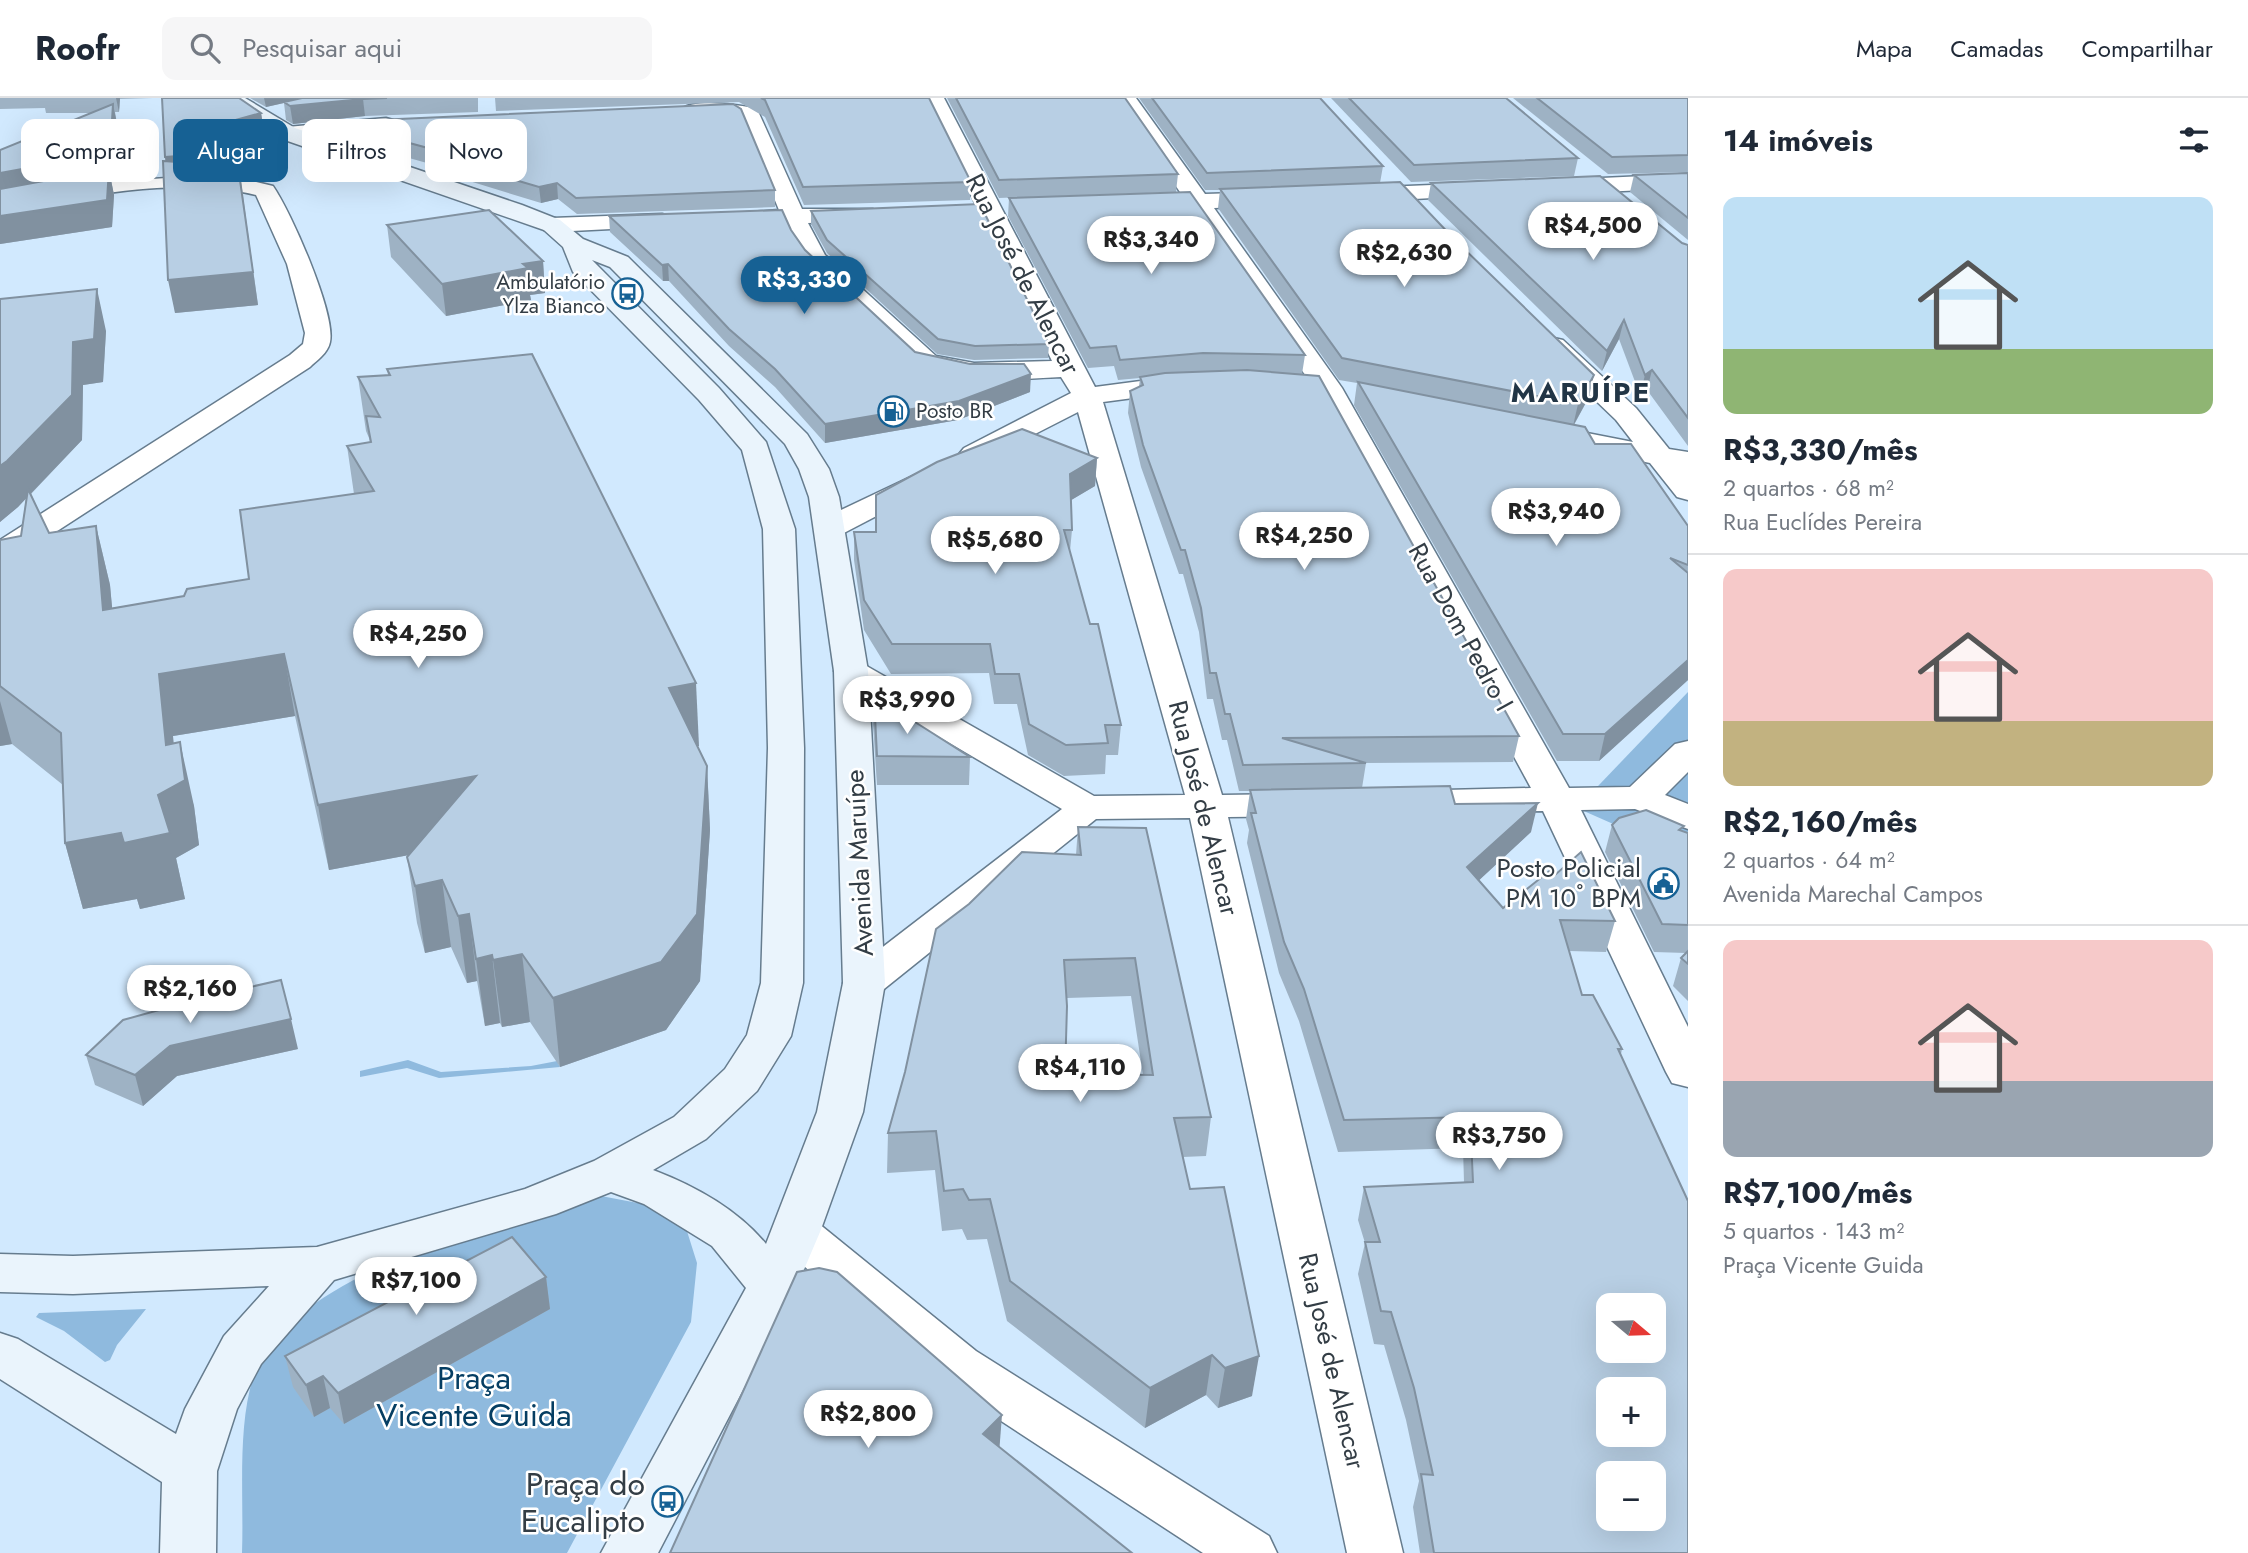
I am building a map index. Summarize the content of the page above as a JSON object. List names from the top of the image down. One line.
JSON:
{"streets":{"main road":["Avenida Maruípe"],"street":["Rua José de Alencar","Rua Dom Pedro I"]},"districts":["MARUÍPE"],"parks":["Praça Vicente Guida"],"places":{"bus stop":["Ambulatório Ylza Bianco","Praça do Eucalipto"],"fuel station":["Posto BR"],"public building":["Posto Policial PM 10˚ BPM"]},"north":"right","page":{"header":"Roofr","search":"Pesquisar aqui","nav":["Mapa","Camadas","Compartilhar"],"heading":"14 imóveis","chip":["Comprar","Alugar","Filtros","Novo"],"list":[{"name":"R$3,330/mês","note":"2 quartos · 68 m² · Rua Euclídes Pereira"},{"name":"R$2,160/mês","note":"2 quartos · 64 m² · Avenida Marechal Campos"},{"name":"R$7,100/mês","note":"5 quartos · 143 m² · Praça Vicente Guida"}],"price":["R$4,500","R$3,340","R$2,630","R$3,330","R$3,940","R$4,250","R$5,680","R$4,250","R$3,990","R$2,160","R$4,110","R$3,750","R$7,100","R$2,800"],"map_buttons":["+","−"]}}
